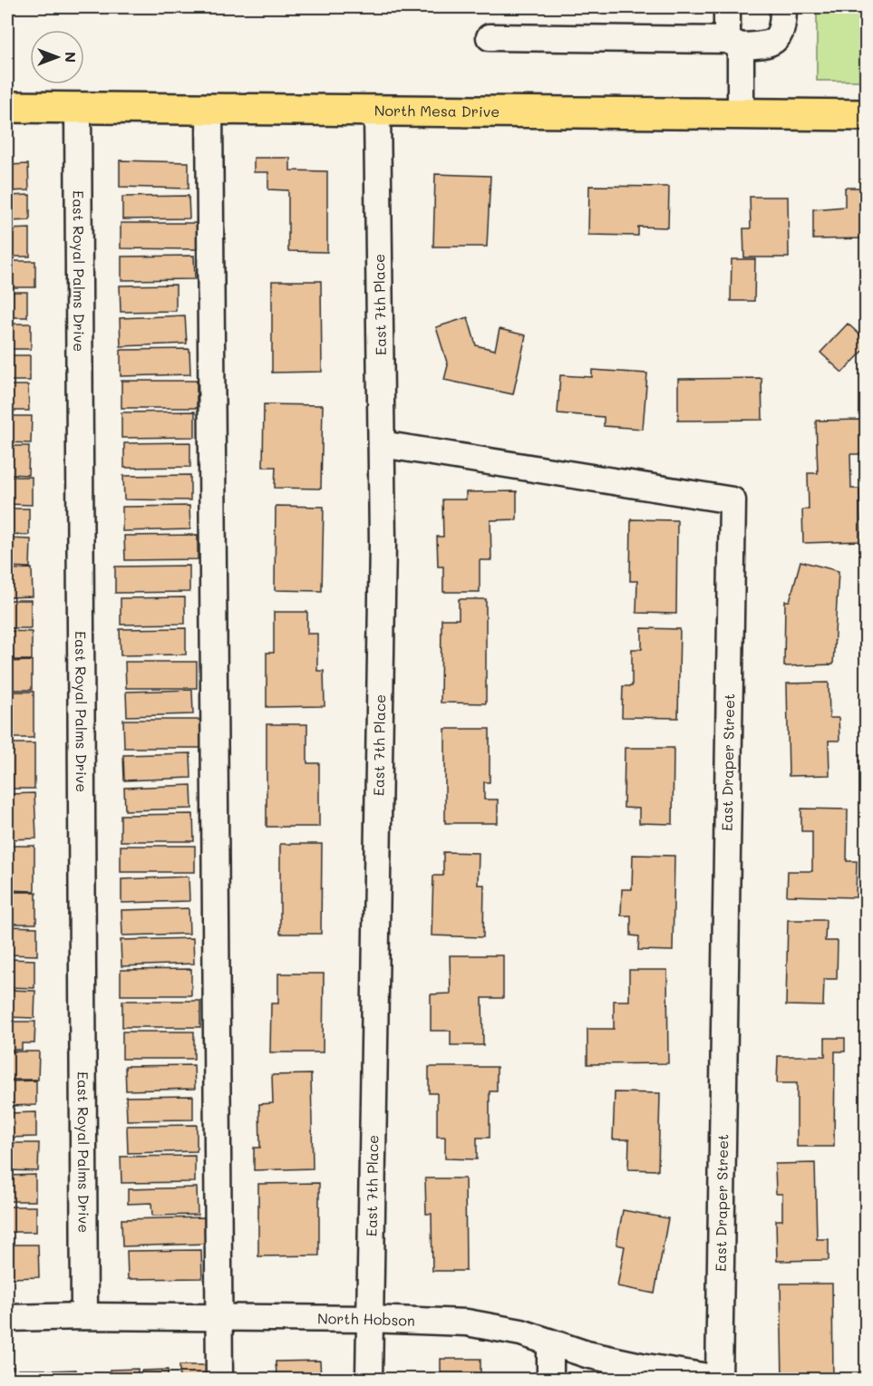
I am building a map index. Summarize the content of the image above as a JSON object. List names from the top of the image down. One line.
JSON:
{"streets":{"main road":["North Mesa Drive"],"street":["East Royal Palms Drive","East 7th Place","East Draper Street","North Hobson"]},"crossings":[["North Mesa Drive","East Royal Palms Drive"],["North Mesa Drive","East 7th Place"],["East Royal Palms Drive","North Hobson"],["East 7th Place","East Draper Street"],["East 7th Place","North Hobson"],["East Draper Street","North Hobson"]],"north":"right"}
